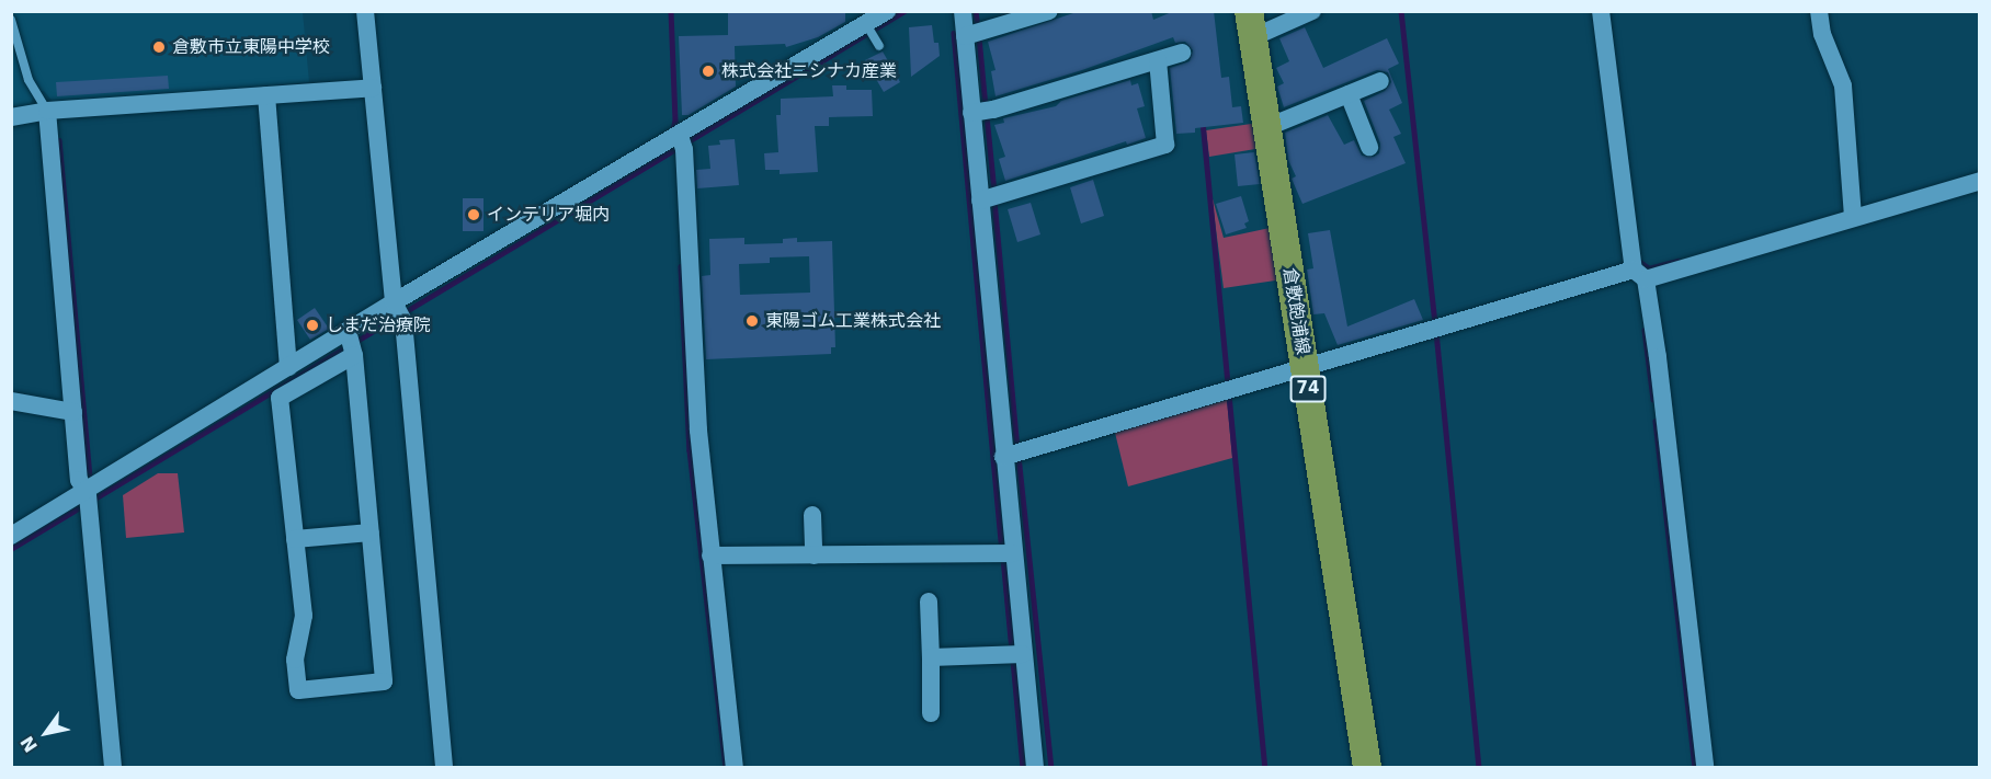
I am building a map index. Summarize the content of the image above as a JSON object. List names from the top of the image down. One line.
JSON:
{"streets":{"main road":["倉敷飽浦線","74"]},"places":["倉敷市立東陽中学校","株式会社ニシナカ産業","インテリア堀内","東陽ゴム工業株式会社","しまだ治療院"],"north":"bottom left"}
